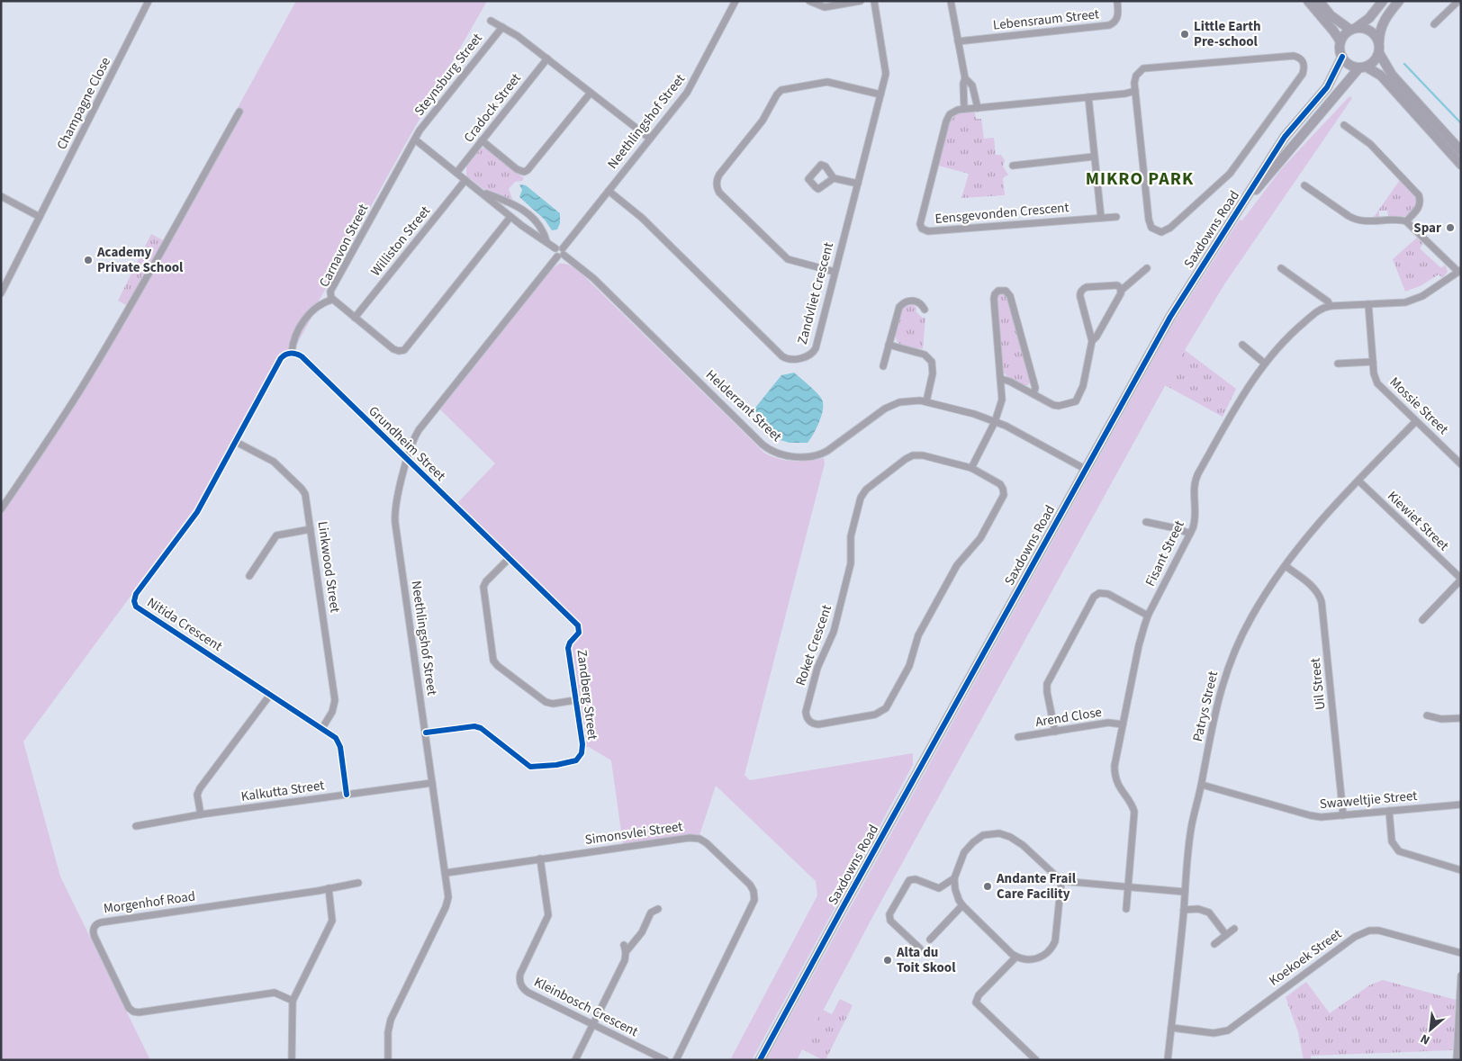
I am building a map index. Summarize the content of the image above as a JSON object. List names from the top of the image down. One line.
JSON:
{"streets":{"street":["Lebensraum Street","Steynsburg Street","Champagne Close","Cradock Street","Neethlingshof Street","Eensgevonden Crescent","Saxdowns Road","Williston Street","Carnavon Street","Zandvliet Crescent","Helderrant Street","Mossie Street","Grundheim Street","Kiewiet Street","Fisant Street","Linkwood Street","Nitida Crescent","Roket Crescent","Uil Street","Zandberg Street","Patrys Street","Arend Close","Kalkutta Street","Swaweltjie Street","Simonsvlei Street","Morgenhof Road","Koekoek Street","Kleinbosch Crescent"]},"crossings":[["Steynsburg Street","Carnavon Street"],["Neethlingshof Street","Zandvliet Crescent"],["Neethlingshof Street","Helderrant Street"],["Neethlingshof Street","Grundheim Street"],["Neethlingshof Street","Zandberg Street"],["Neethlingshof Street","Kalkutta Street"],["Neethlingshof Street","Simonsvlei Street"],["Saxdowns Road","Helderrant Street"],["Williston Street","Carnavon Street"],["Mossie Street","Fisant Street"],["Mossie Street","Patrys Street"],["Grundheim Street","Zandberg Street"],["Kiewiet Street","Patrys Street"],["Fisant Street","Arend Close"],["Linkwood Street","Nitida Crescent"],["Nitida Crescent","Kalkutta Street"],["Uil Street","Patrys Street"],["Uil Street","Swaweltjie Street"],["Patrys Street","Swaweltjie Street"],["Patrys Street","Koekoek Street"],["Simonsvlei Street","Kleinbosch Crescent"]],"districts":["MIKRO PARK"],"places":["Little Earth Pre-school","Spar","Academy Private School","Andante Frail Care Facility","Alta du Toit Skool"],"north":"bottom left"}
